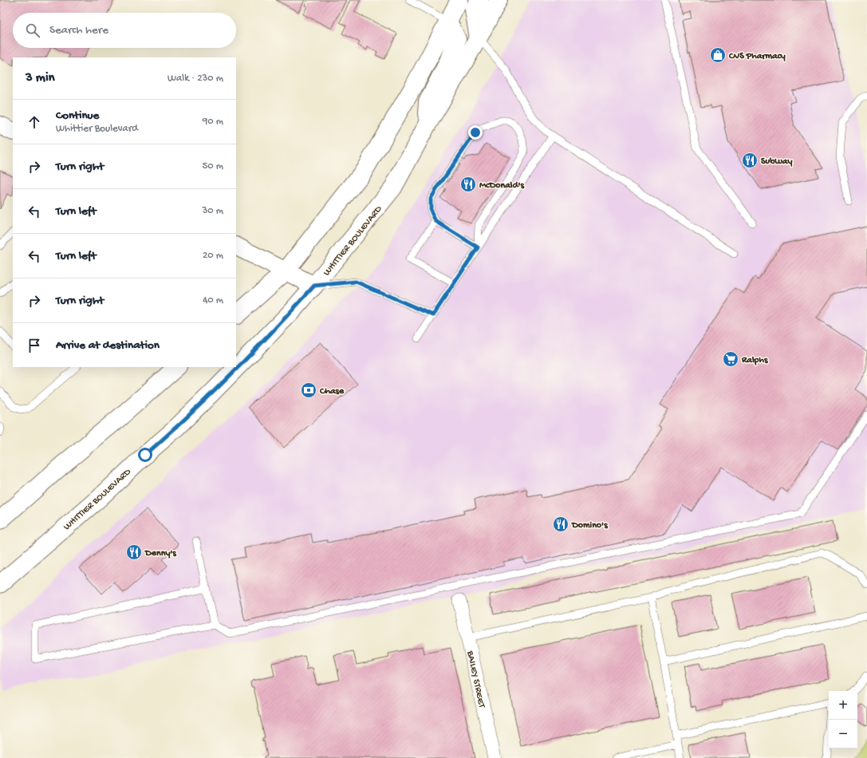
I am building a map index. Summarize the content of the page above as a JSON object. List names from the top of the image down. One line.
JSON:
{"streets":{"main road":["WHITTIER BOULEVARD"],"street":["BAILEY STREET"]},"places":{"shop":["CVS Pharmacy"],"restaurant":["Subway","McDonald's","Domino's","Denny's"],"supermarket":["Ralphs"],"bank":["Chase"]},"page":{"search":"Search here","heading":["3 min","Walk · 230 m"],"list":[["Continue","Whittier Boulevard","90 m"],["Turn right","50 m"],["Turn left","30 m"],["Turn left","20 m"],["Turn right","40 m"],"Arrive at destination"],"map_buttons":["+","−"]}}
